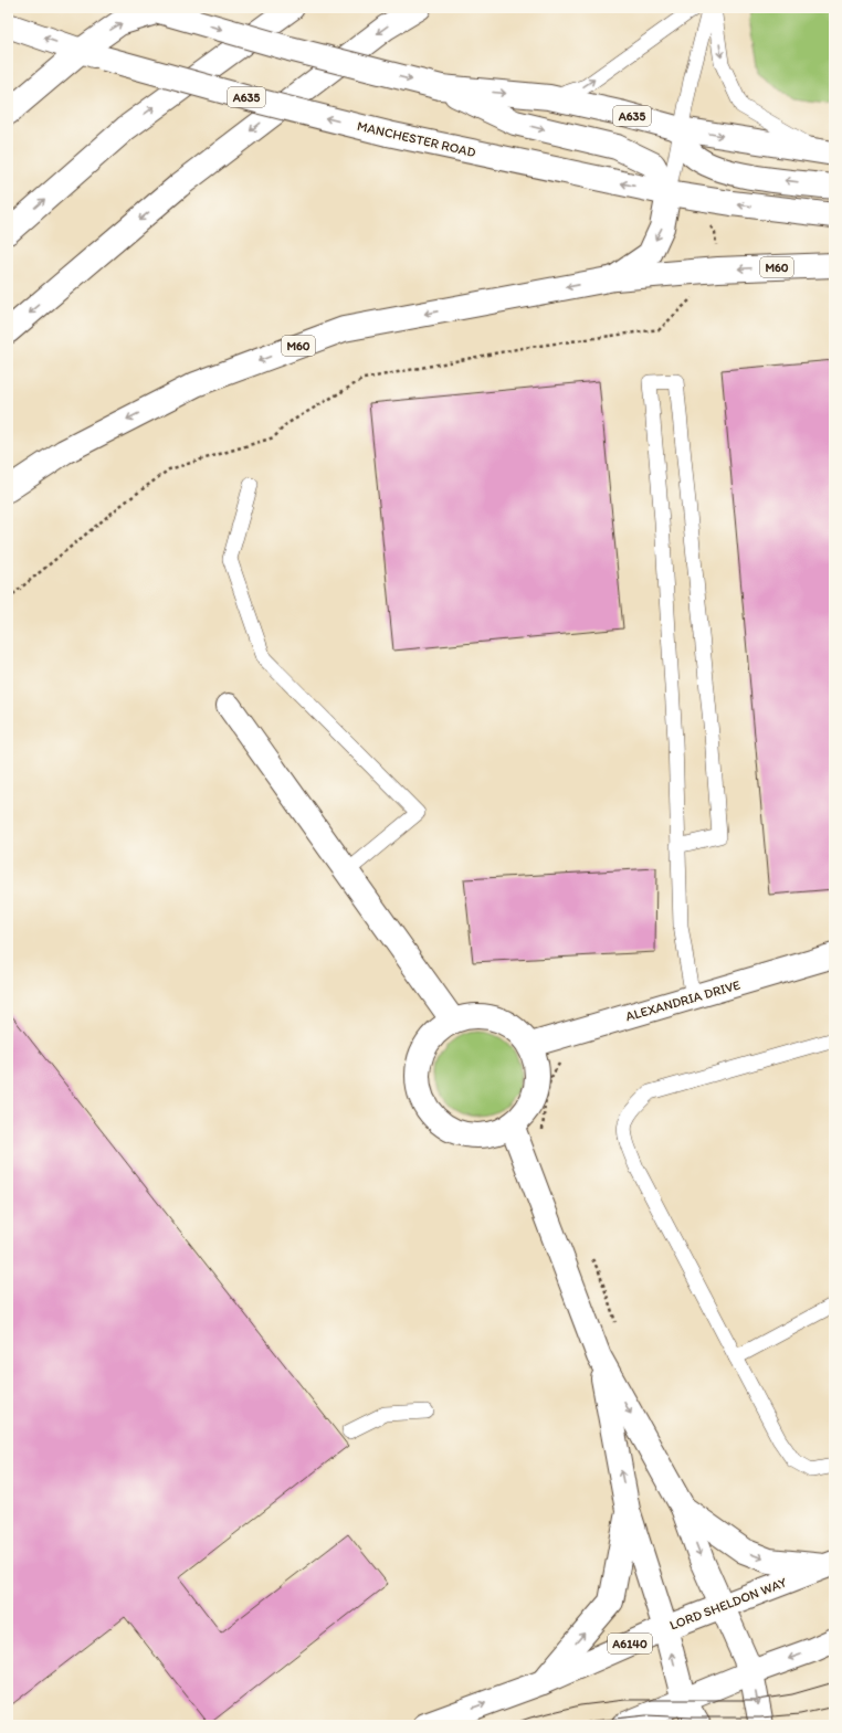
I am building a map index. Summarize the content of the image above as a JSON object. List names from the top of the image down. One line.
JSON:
{"streets":{"main road":["A635","MANCHESTER ROAD","M60","ALEXANDRIA DRIVE","LORD SHELDON WAY","A6140"]}}
